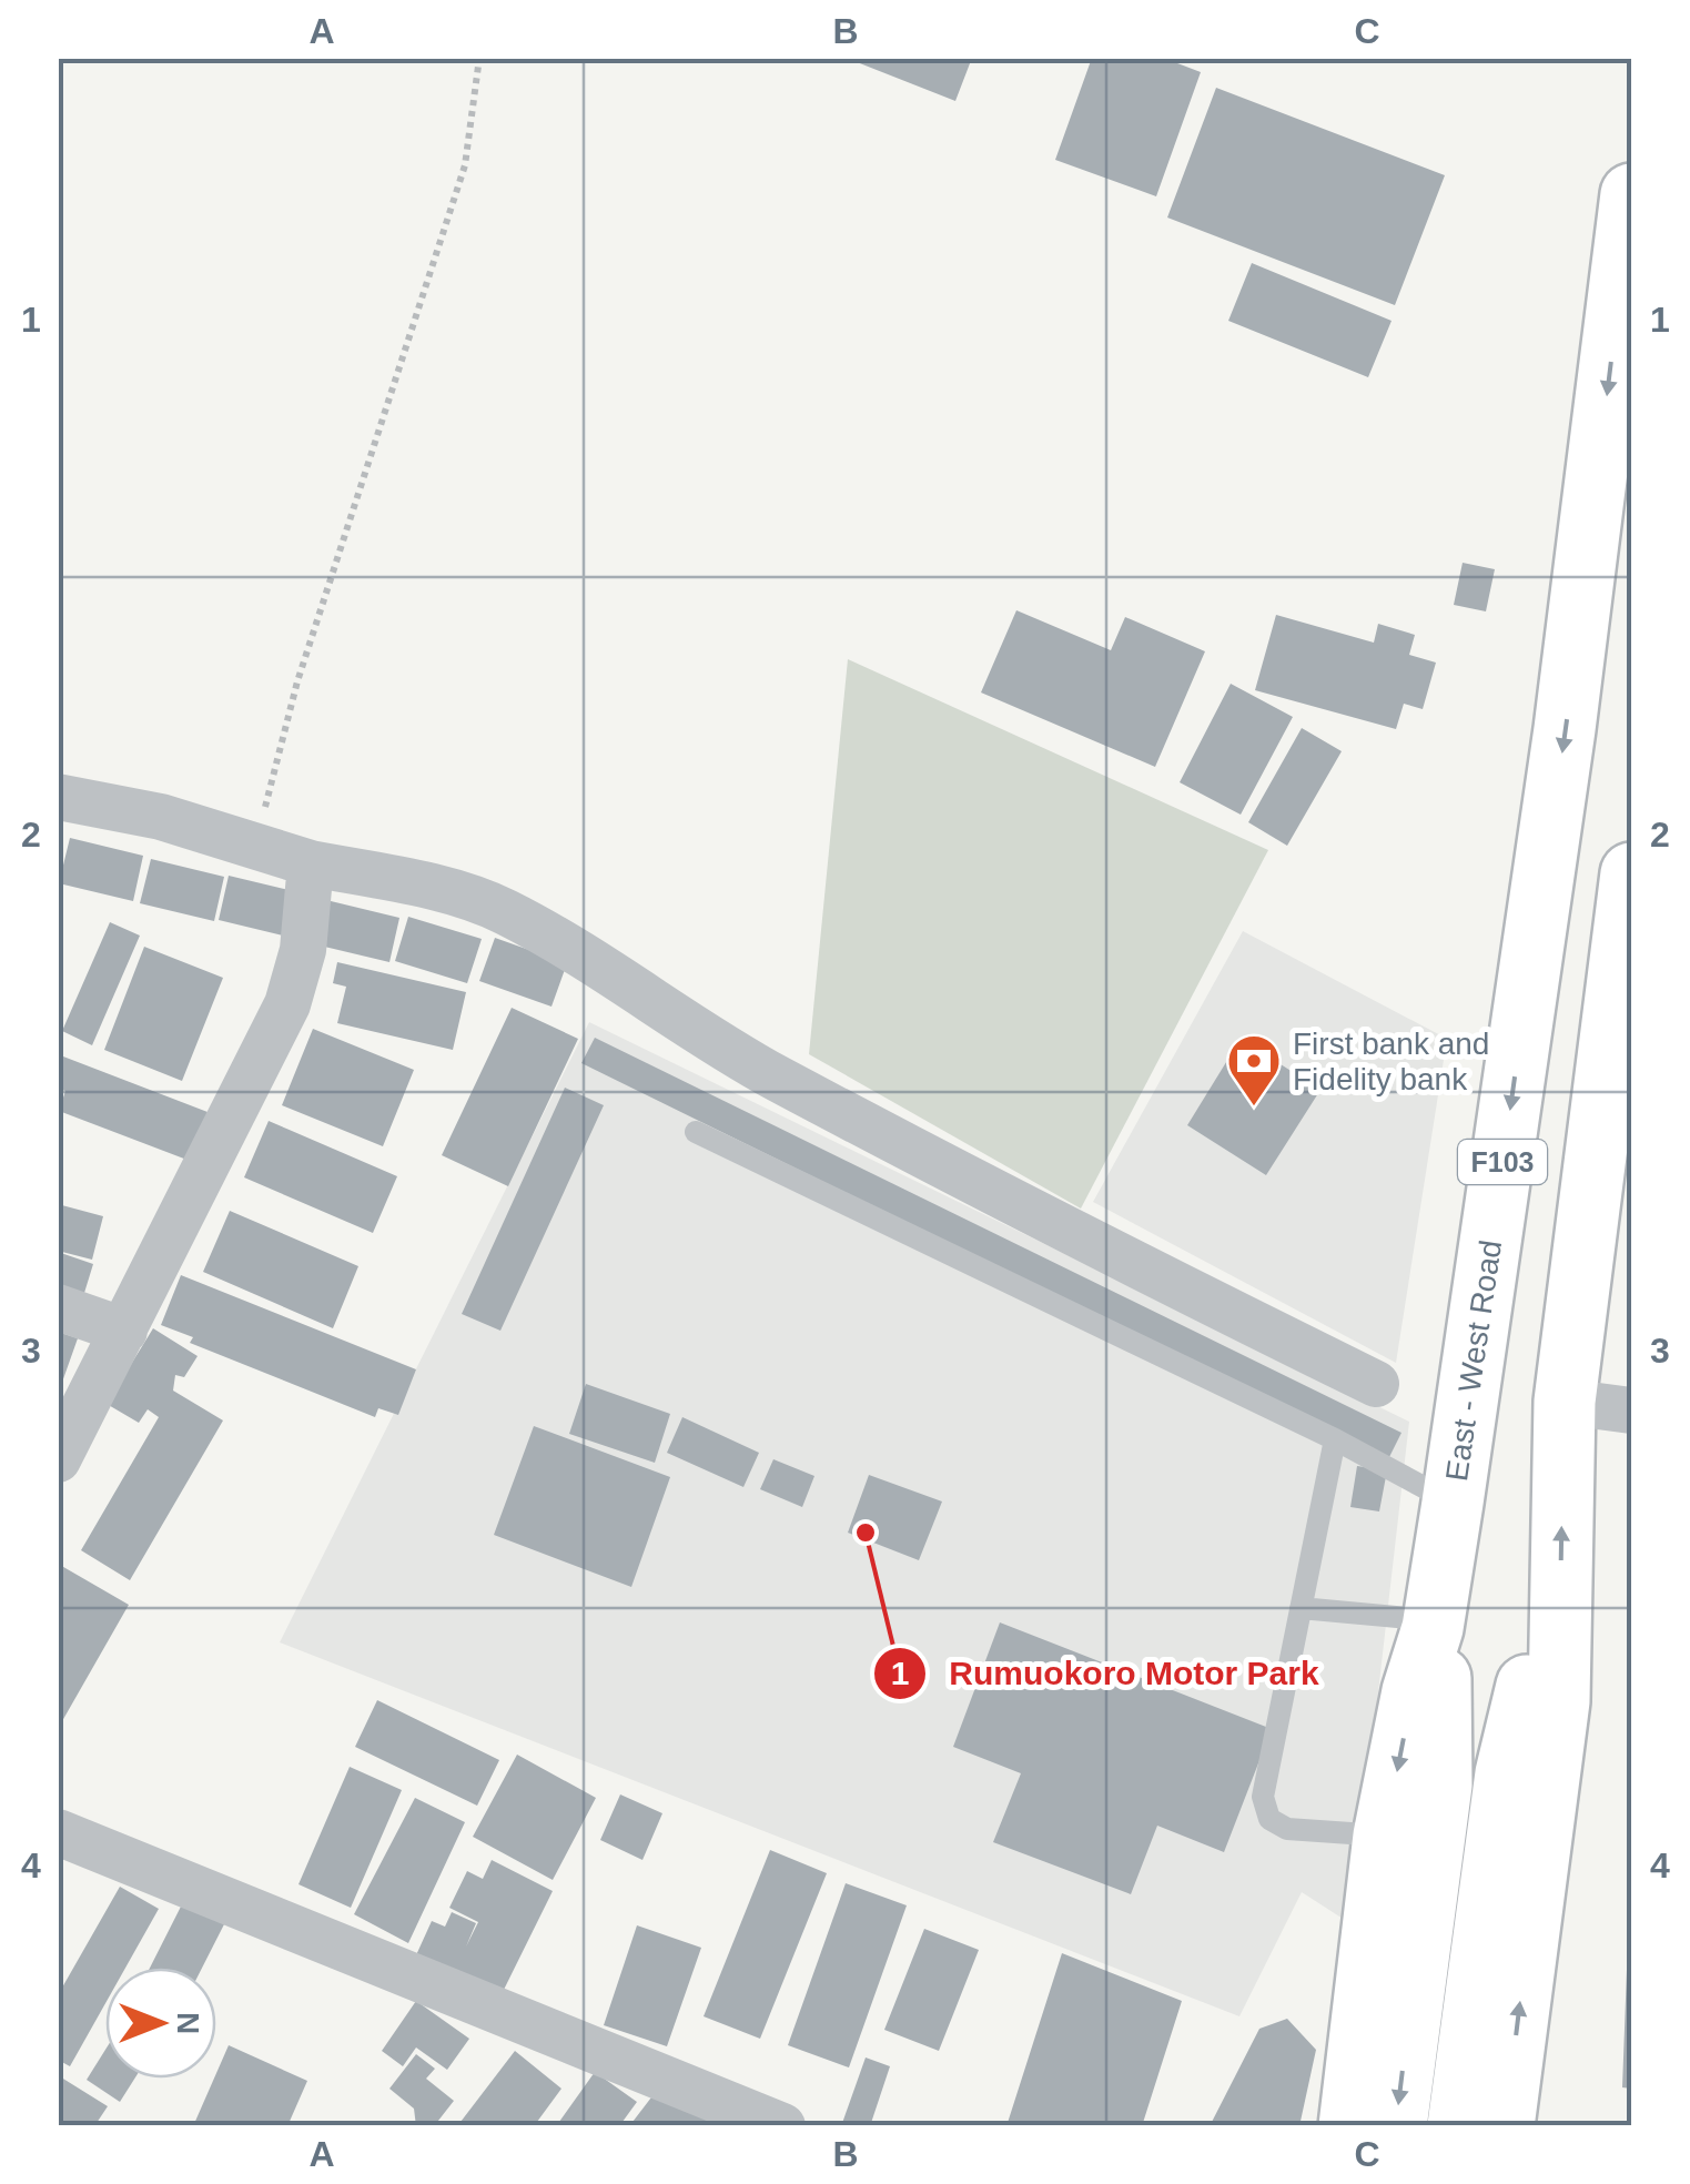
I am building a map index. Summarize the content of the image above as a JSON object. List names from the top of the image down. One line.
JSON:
{"streets":{"main road":["F103","East - West Road"]},"places":{"bank":["First bank and Fidelity bank"],"other":["Rumuokoro Motor Park"]},"north":"right","grid":{"columns":["A","B","C"],"rows":["1","2","3","4"]}}
